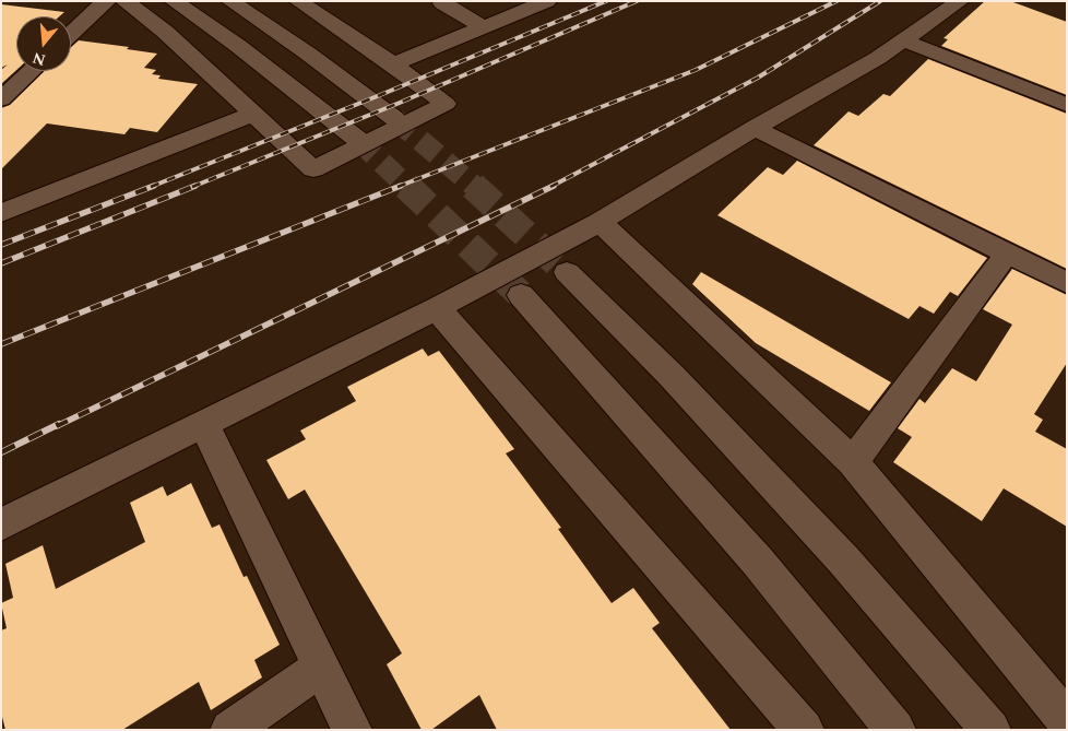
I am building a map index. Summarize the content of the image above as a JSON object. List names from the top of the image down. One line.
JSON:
{"north":"bottom"}
